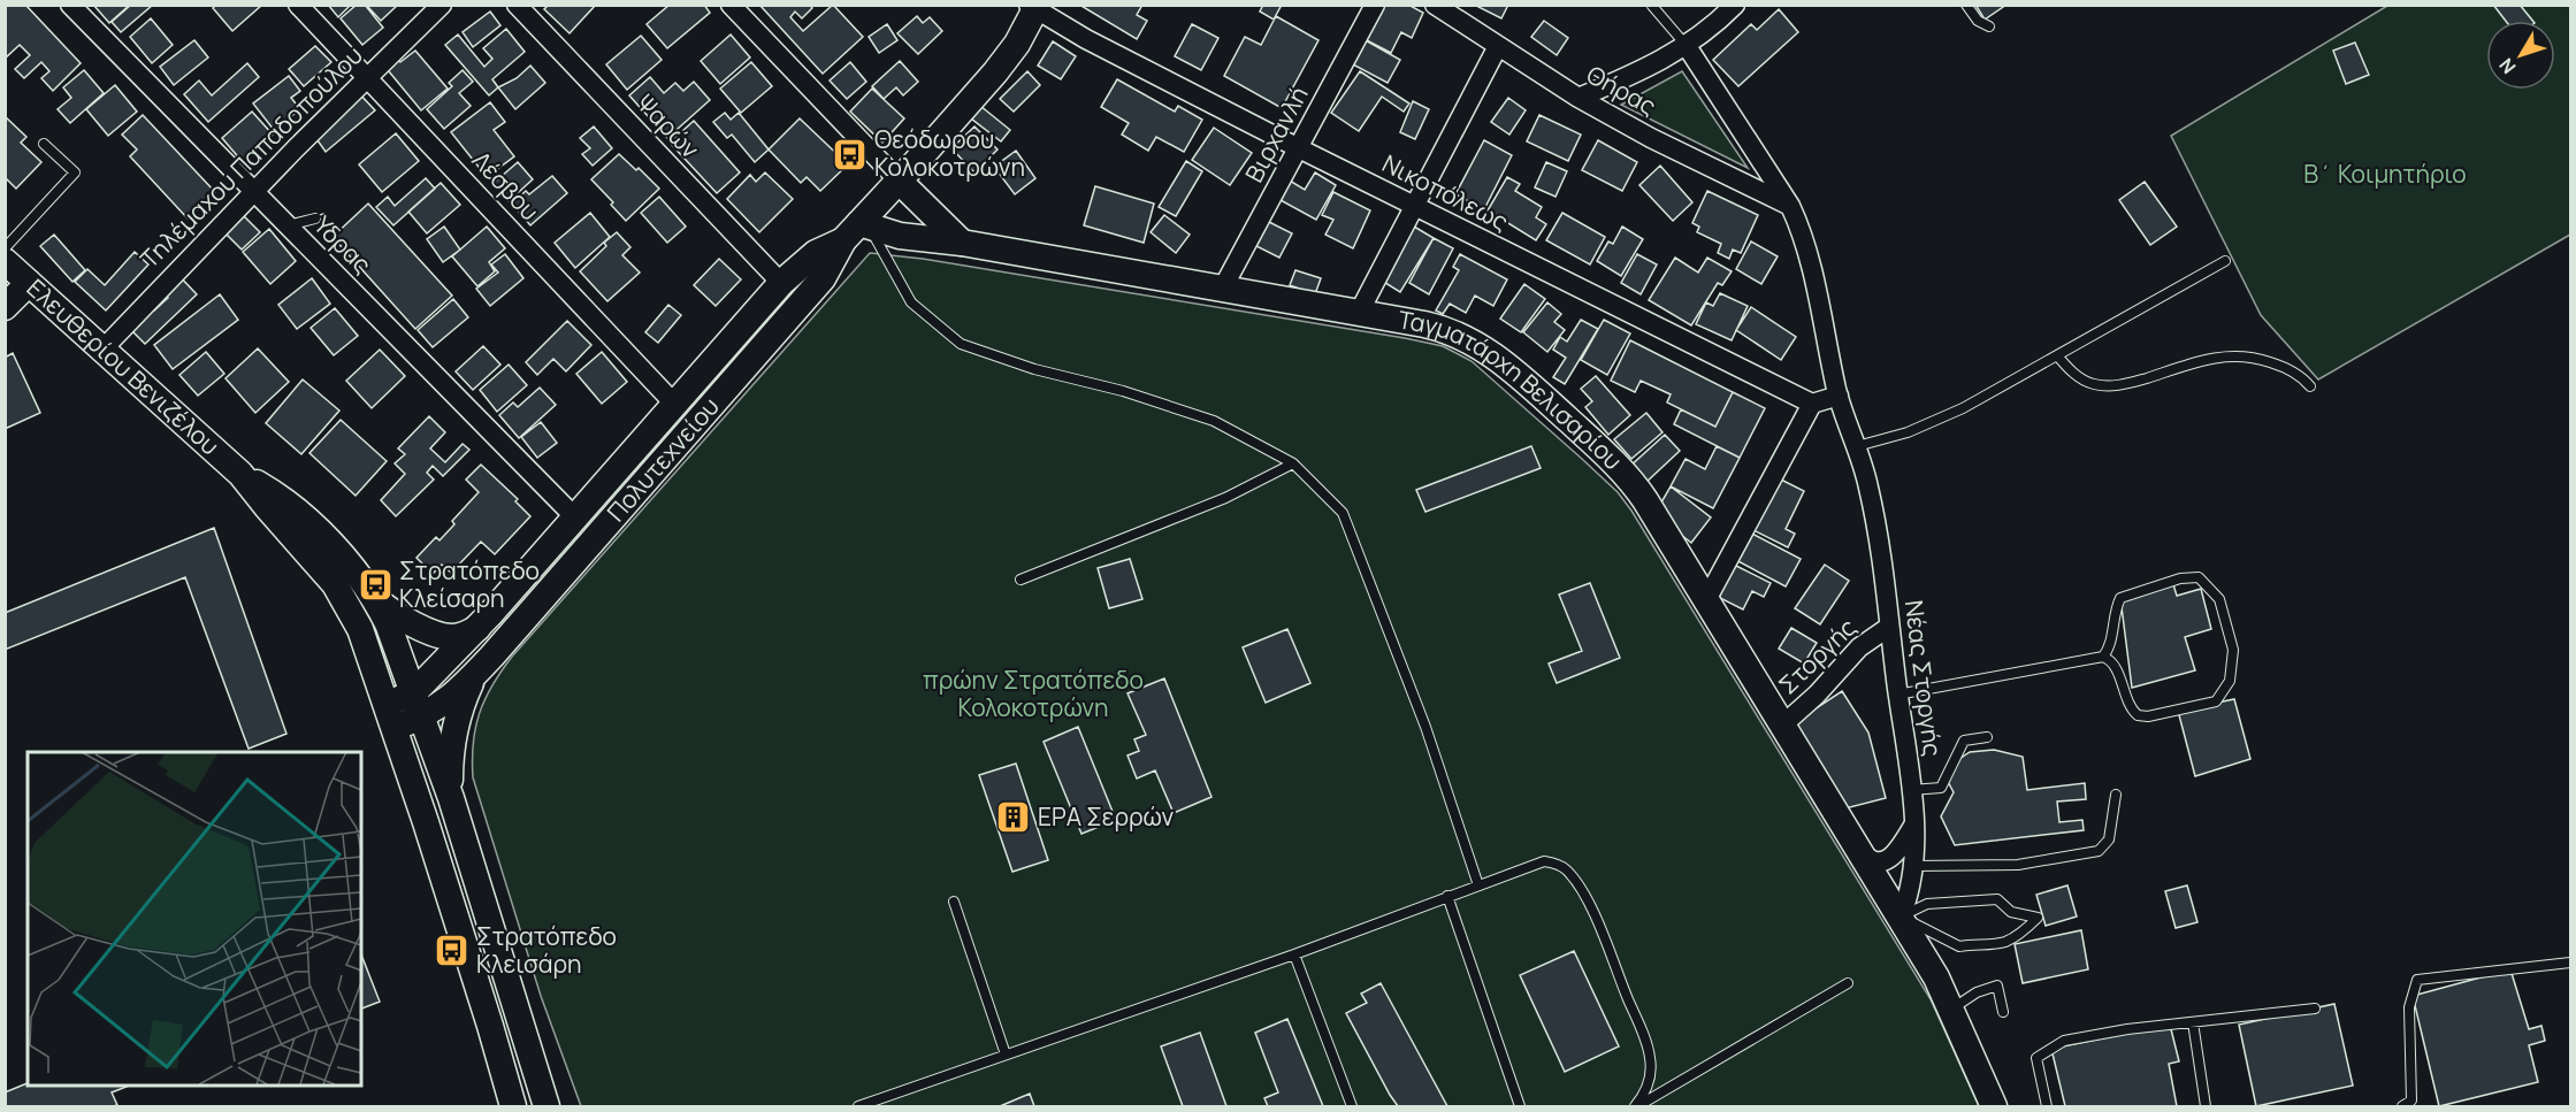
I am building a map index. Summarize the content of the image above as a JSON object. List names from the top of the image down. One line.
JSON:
{"streets":{"main road":["Ελευθερίου Βενιζέλου","Ταγματάρχη Βελισαρίου","Πολυτεχνείου"],"street":["Θήρας","Ψαρών","Βιρχανλή","Τηλέμαχου Παπαδοπούλου","Λέσβου","Νικοπόλεως","Ύδρας","Στοργής","Νέας Στοργής"]},"crossings":[["Θήρας","Νέας Στοργής"],["Ψαρών","Πολυτεχνείου"],["Βιρχανλή","Νικοπόλεως"],["Βιρχανλή","Ταγματάρχη Βελισαρίου"],["Τηλέμαχου Παπαδοπούλου","Λέσβου"],["Τηλέμαχου Παπαδοπούλου","Ύδρας"],["Τηλέμαχου Παπαδοπούλου","Ελευθερίου Βενιζέλου"],["Λέσβου","Πολυτεχνείου"],["Νικοπόλεως","Πολυτεχνείου"],["Ύδρας","Πολυτεχνείου"],["Ελευθερίου Βενιζέλου","Πολυτεχνείου"],["Ταγματάρχη Βελισαρίου","Πολυτεχνείου"],["Ταγματάρχη Βελισαρίου","Στοργής"],["Ταγματάρχη Βελισαρίου","Νέας Στοργής"],["Στοργής","Νέας Στοργής"]],"parks":["Β΄ Κοιμητήριο","πρώην Στρατόπεδο Κολοκοτρώνη"],"places":{"bus stop":["Θεόδωρου Κολοκοτρώνη","Στρατόπεδο Κλείσαρη","Στρατόπεδο Κλεισάρη"],"building":["ΕΡΑ Σερρών"]},"north":"bottom left"}
